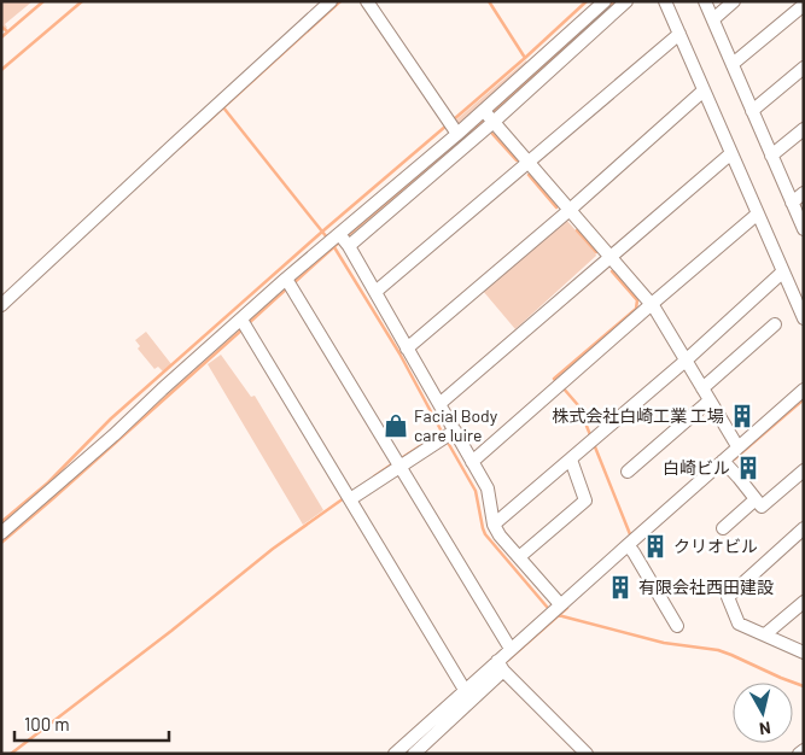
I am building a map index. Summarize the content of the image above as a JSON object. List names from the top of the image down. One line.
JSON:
{"places":{"building":["株式会社白崎工業 工場","白崎ビル","クリオビル","有限会社西田建設"],"shop":["Facial Body care luire"]},"scale_bar":"100 m","north":"bottom"}
